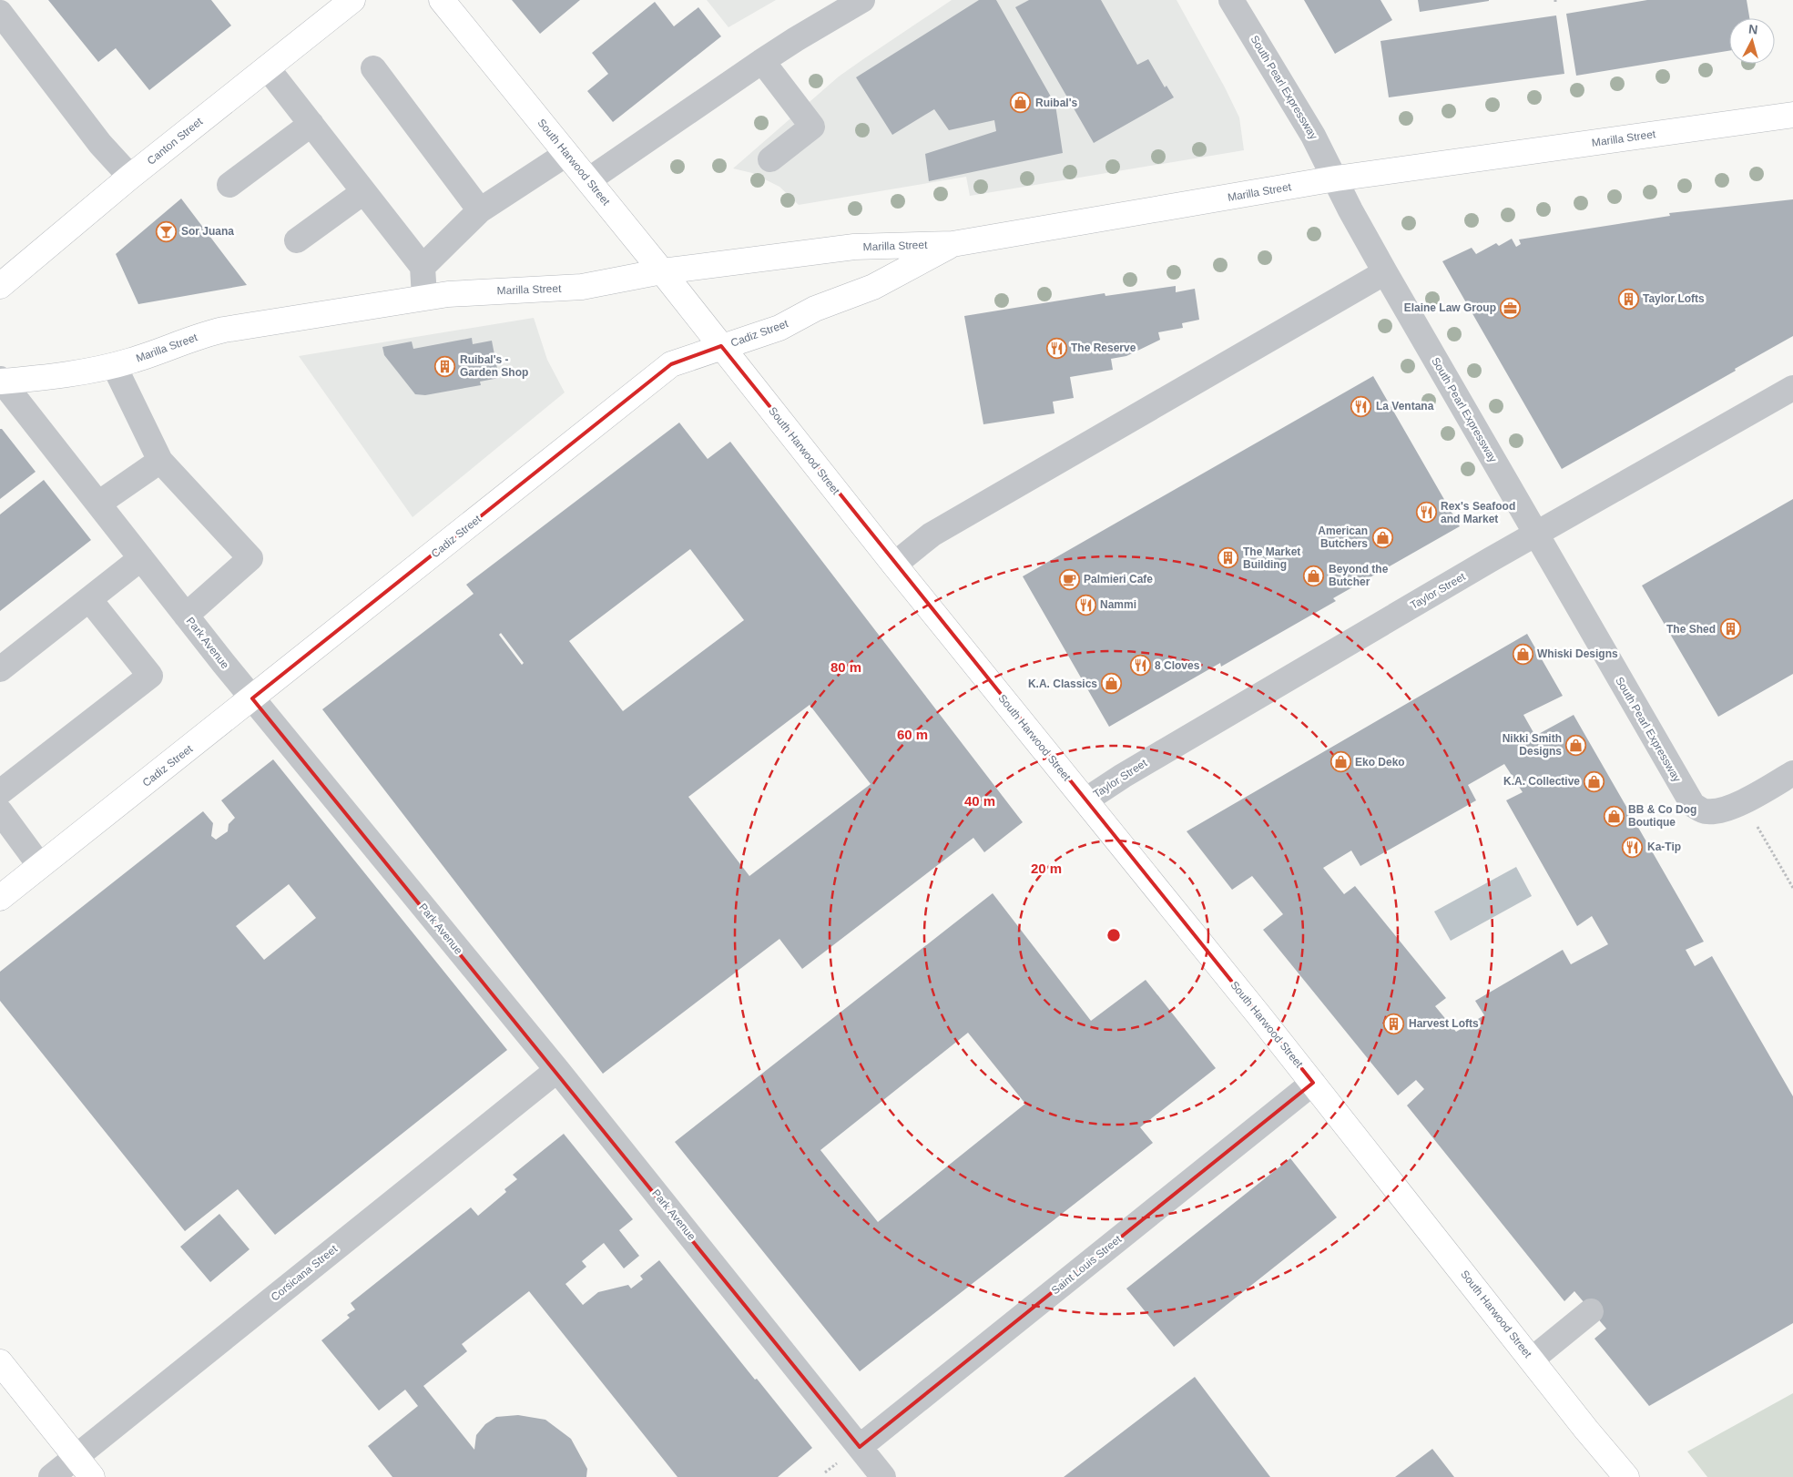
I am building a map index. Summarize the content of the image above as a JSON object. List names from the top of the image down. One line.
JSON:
{"streets":{"main road":["Marilla Street","Canton Street","South Harwood Street","Cadiz Street"],"street":["South Pearl Expressway","Taylor Street","Park Avenue","Saint Louis Street","Corsicana Street"]},"crossings":[["South Pearl Expressway","Marilla Street"],["South Pearl Expressway","Taylor Street"],["Marilla Street","South Harwood Street"],["Marilla Street","Cadiz Street"],["Marilla Street","Park Avenue"],["South Harwood Street","Cadiz Street"],["South Harwood Street","Taylor Street"],["South Harwood Street","Saint Louis Street"],["Cadiz Street","Park Avenue"],["Park Avenue","Saint Louis Street"],["Park Avenue","Corsicana Street"]],"places":{"shop":["Ruibal's","American Butchers","Beyond the Butcher","Whiski Designs","K.A. Classics","Nikki Smith Designs","Eko Deko","K.A. Collective","BB & Co Dog Boutique"],"bar":["Sor Juana"],"building":["Taylor Lofts","Ruibal's - Garden Shop","The Market Building","The Shed","Harvest Lofts"],"office":["Elaine Law Group"],"restaurant":["The Reserve","La Ventana","Rex's Seafood and Market","Nammi","8 Cloves","Ka-Tip"],"cafe":["Palmieri Cafe"]},"north":"top","rings":["80 m","60 m","40 m","20 m"]}
